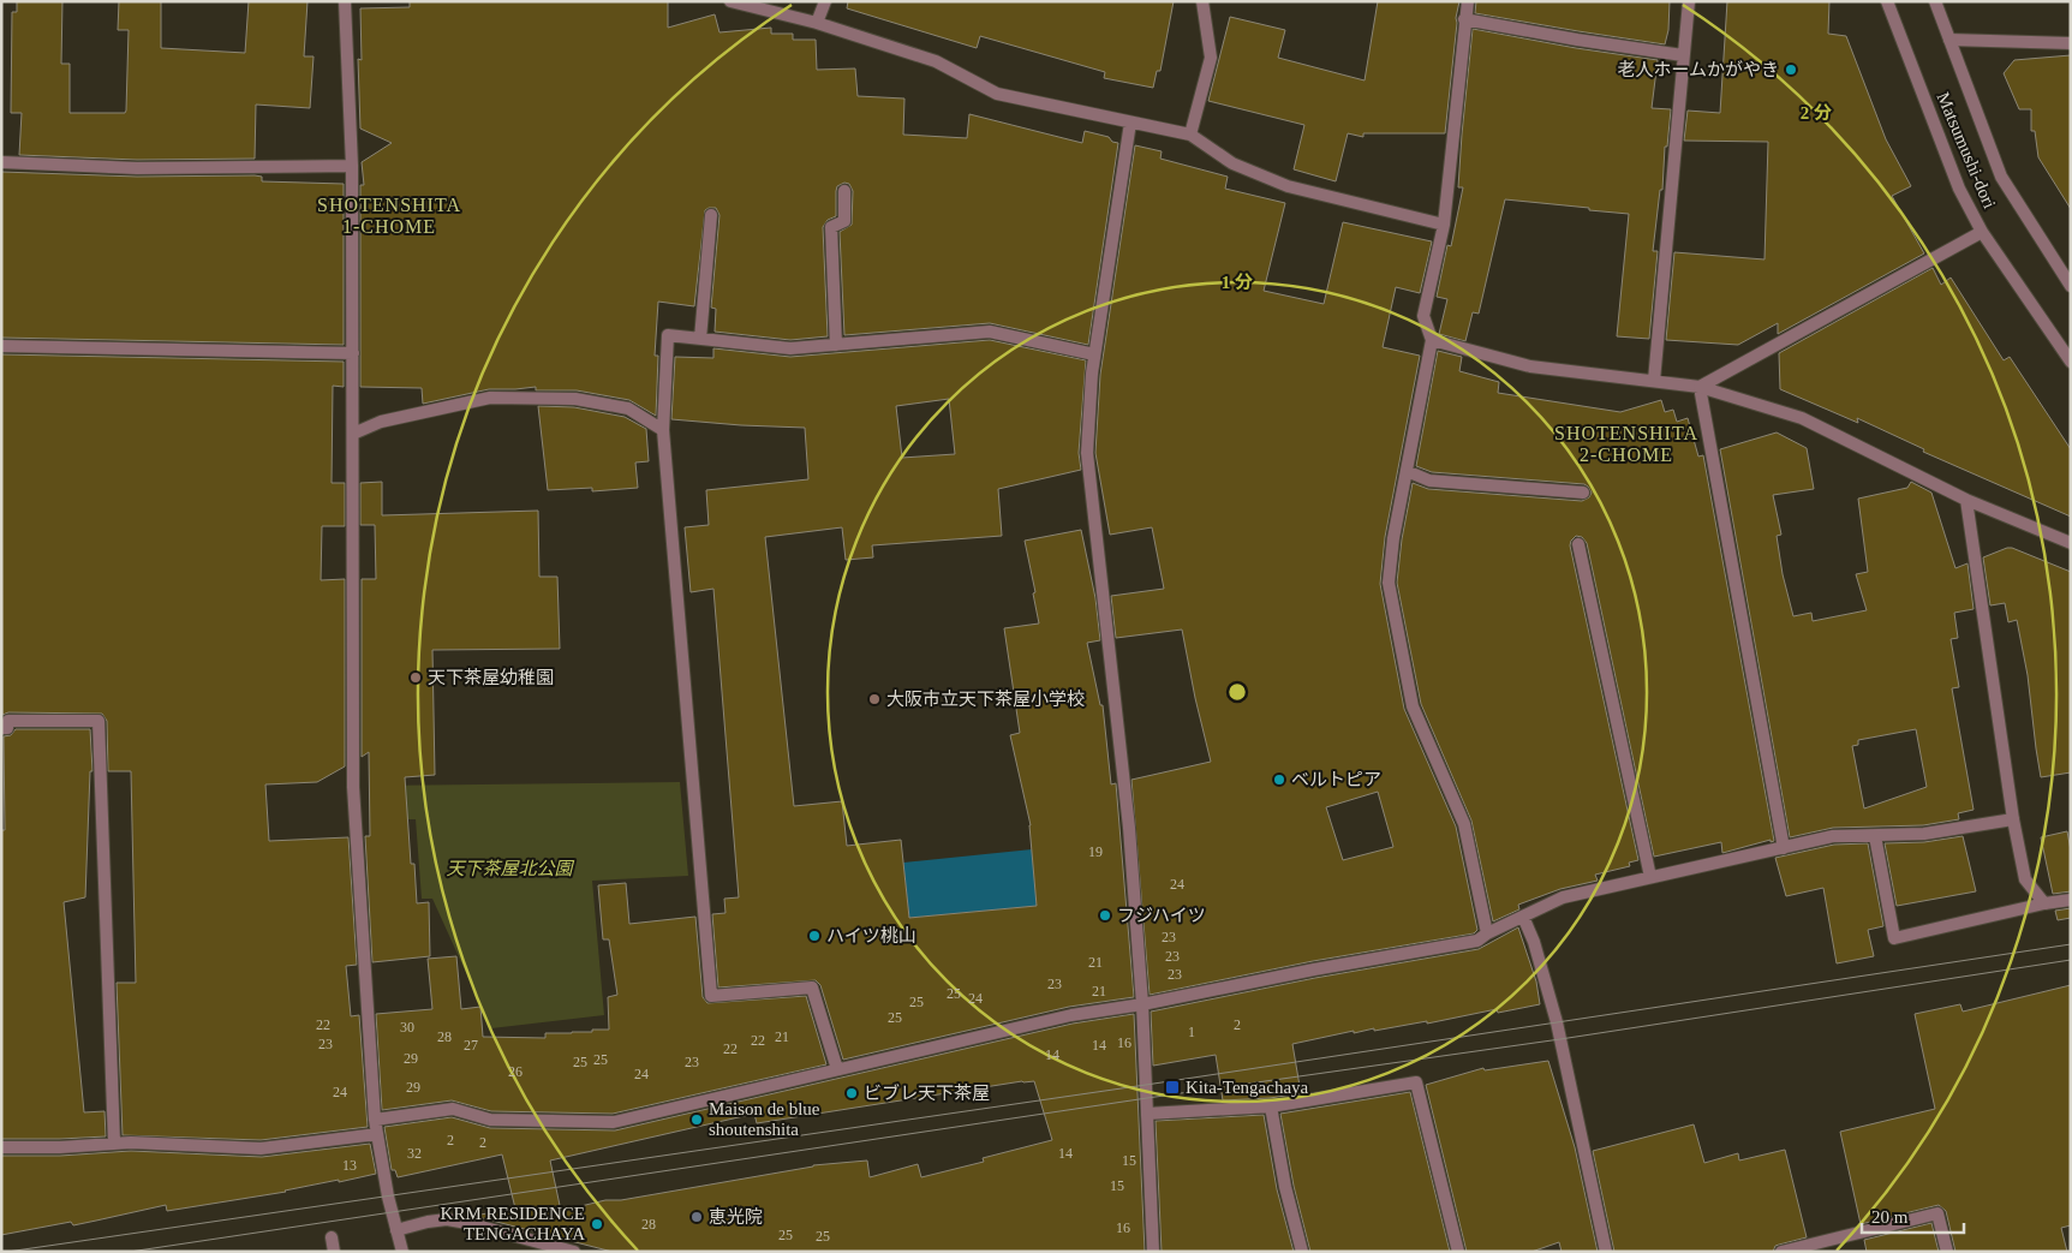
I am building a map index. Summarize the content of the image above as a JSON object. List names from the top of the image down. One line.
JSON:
{"streets":{"street":["Matsumushi-dori"]},"districts":["SHOTENSHITA 1-CHOME","SHOTENSHITA 2-CHOME"],"parks":["天下茶屋北公園"],"places":{"other":["老人ホームかがやき","天下茶屋幼稚園","大阪市立天下茶屋小学校","ベルトピア","フジハイツ","ハイツ桃山","ビブレ天下茶屋","Maison de blue shoutenshita","恵光院","KRM RESIDENCE TENGACHAYA"],"transit":["Kita-Tengachaya"]},"house_numbers":["19","24","23","23","21","23","23","21","25","24","25","25","22","2","30","1","28","21","22","16","23","27","14","22","14","29","25","25","23","26","24","29","24","2","2","32","14","15","13","15","28","16","25","25"],"scale_bar":"20 m","rings":["2 分","1 分"]}
